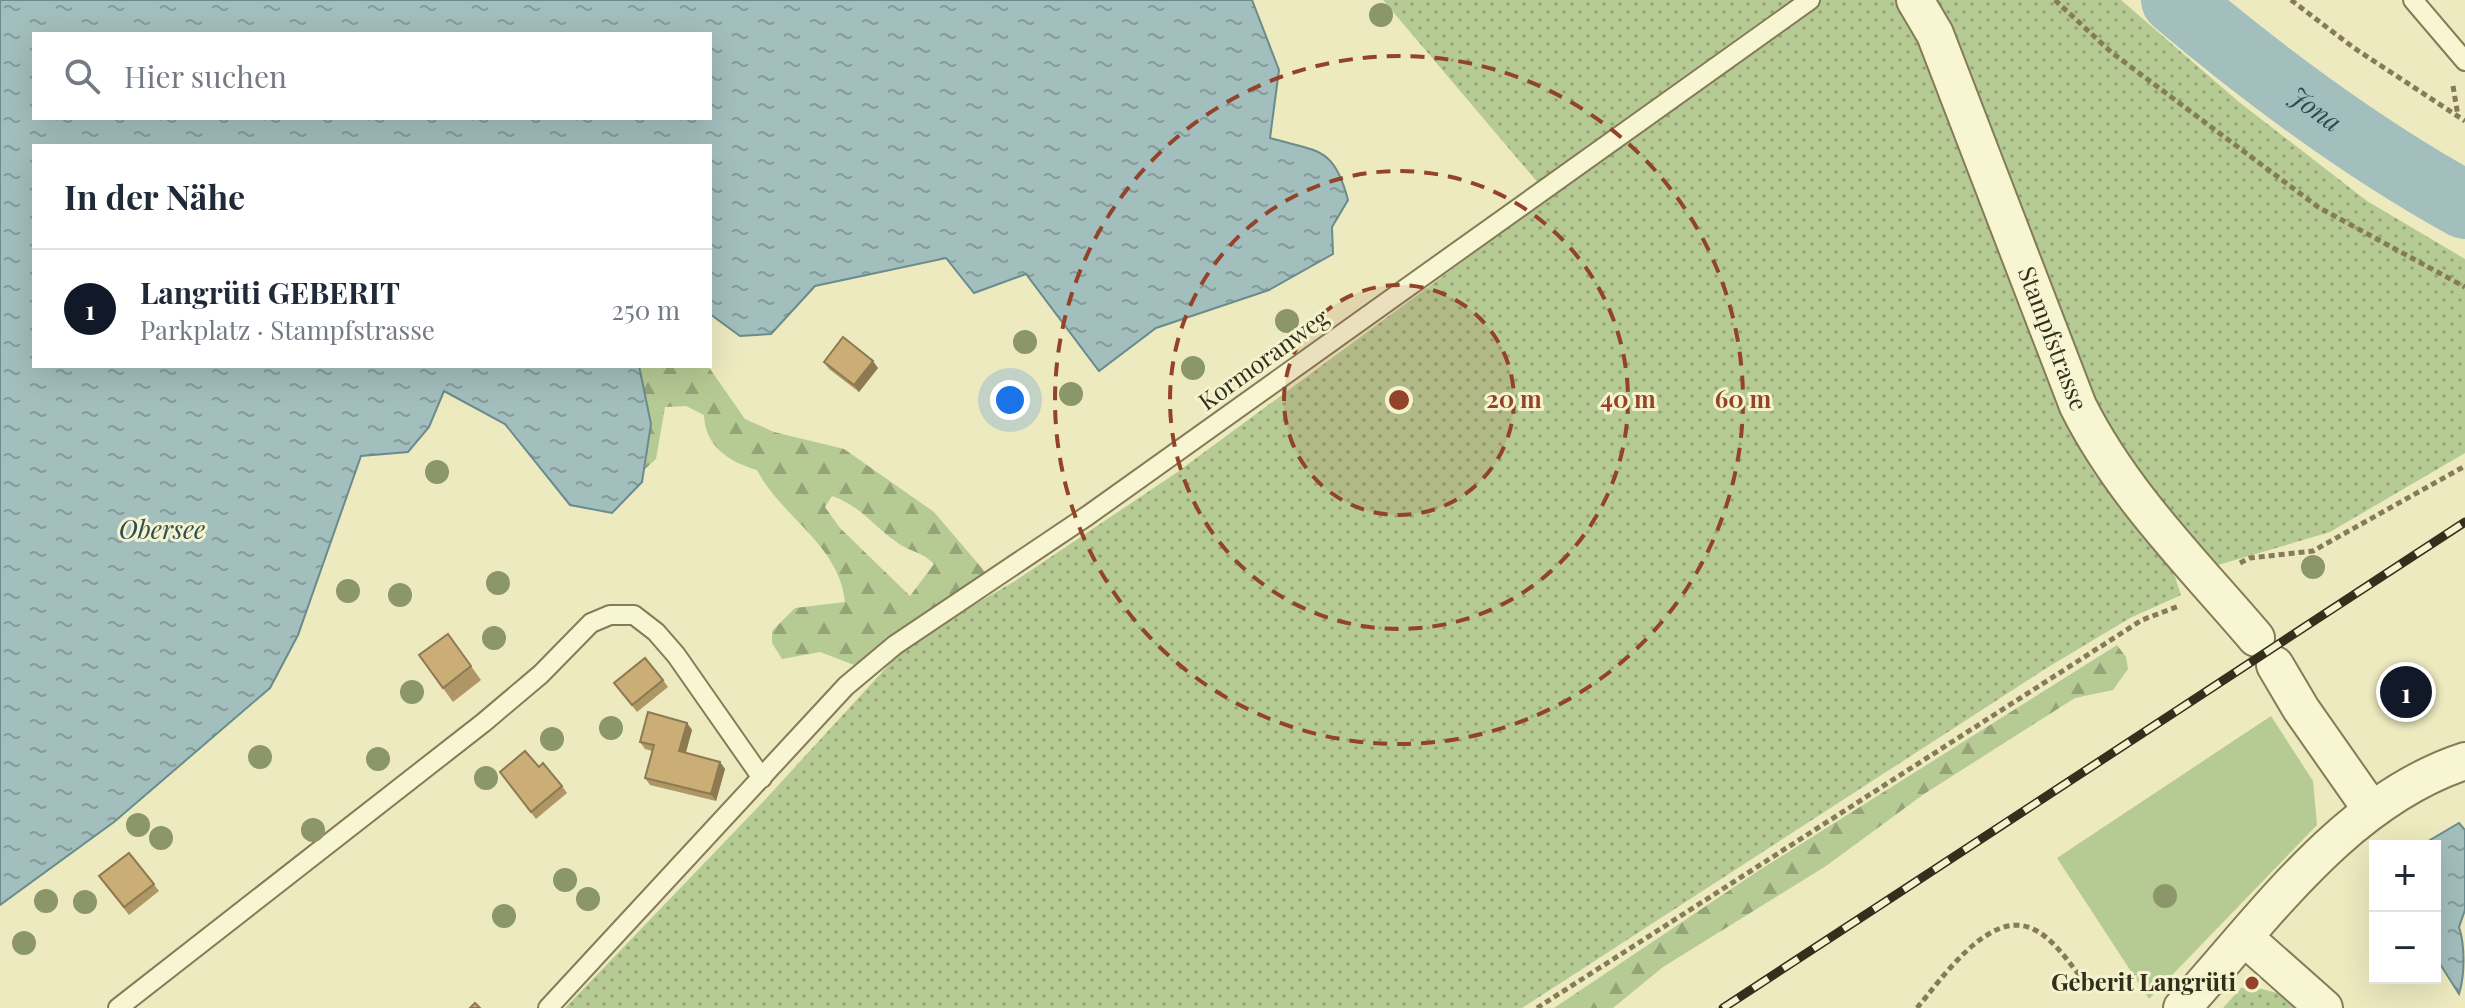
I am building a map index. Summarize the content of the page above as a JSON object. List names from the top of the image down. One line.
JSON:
{"streets":{"street":["Stampfstrasse"],"lane":["Kormoranweg"]},"water":["Jona","Obersee"],"places":["Geberit Langrüti"],"page":{"search":"Hier suchen","heading":"In der Nähe","list":[{"mark":"1","name":"Langrüti GEBERIT","note":"Parkplatz · Stampfstrasse","value":"250 m"}],"pins":"1","map_buttons":["+","−"]},"rings":["20 m","40 m","60 m"]}
